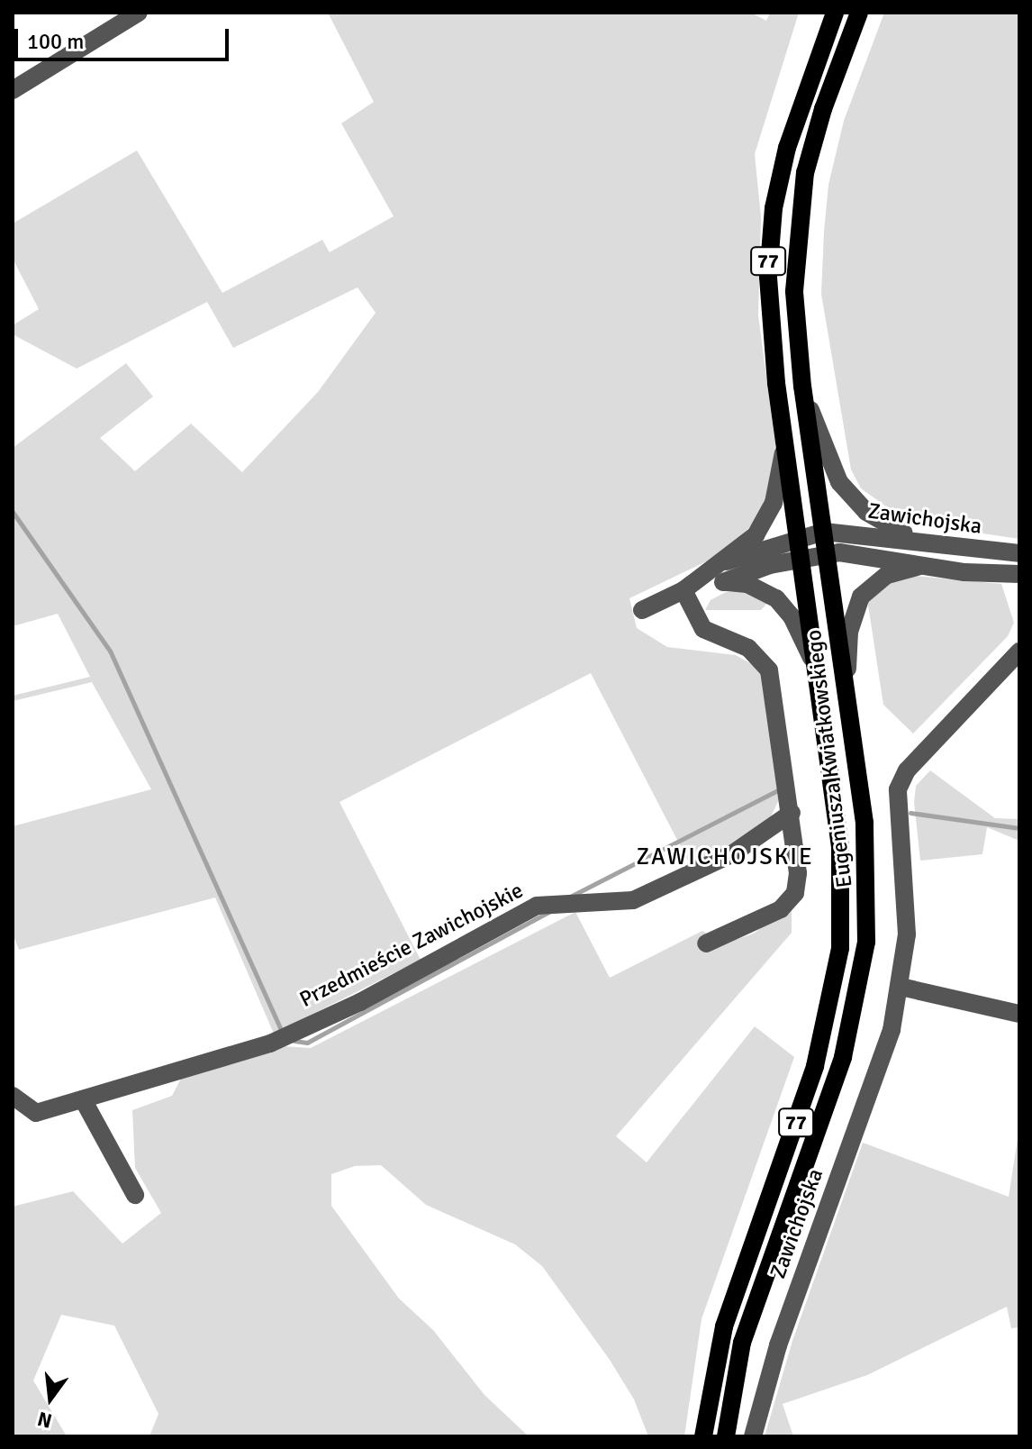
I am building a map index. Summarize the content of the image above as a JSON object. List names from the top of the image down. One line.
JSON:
{"streets":{"main road":["77","Eugeniusza Kwiatkowskiego"],"street":["Zawichojska","Przedmieście Zawichojskie"]},"crossings":[["77","Zawichojska"],["77","Eugeniusza Kwiatkowskiego"],["Zawichojska","Eugeniusza Kwiatkowskiego"]],"districts":["ZAWICHOJSKIE"],"scale_bar":"100 m","north":"bottom"}
